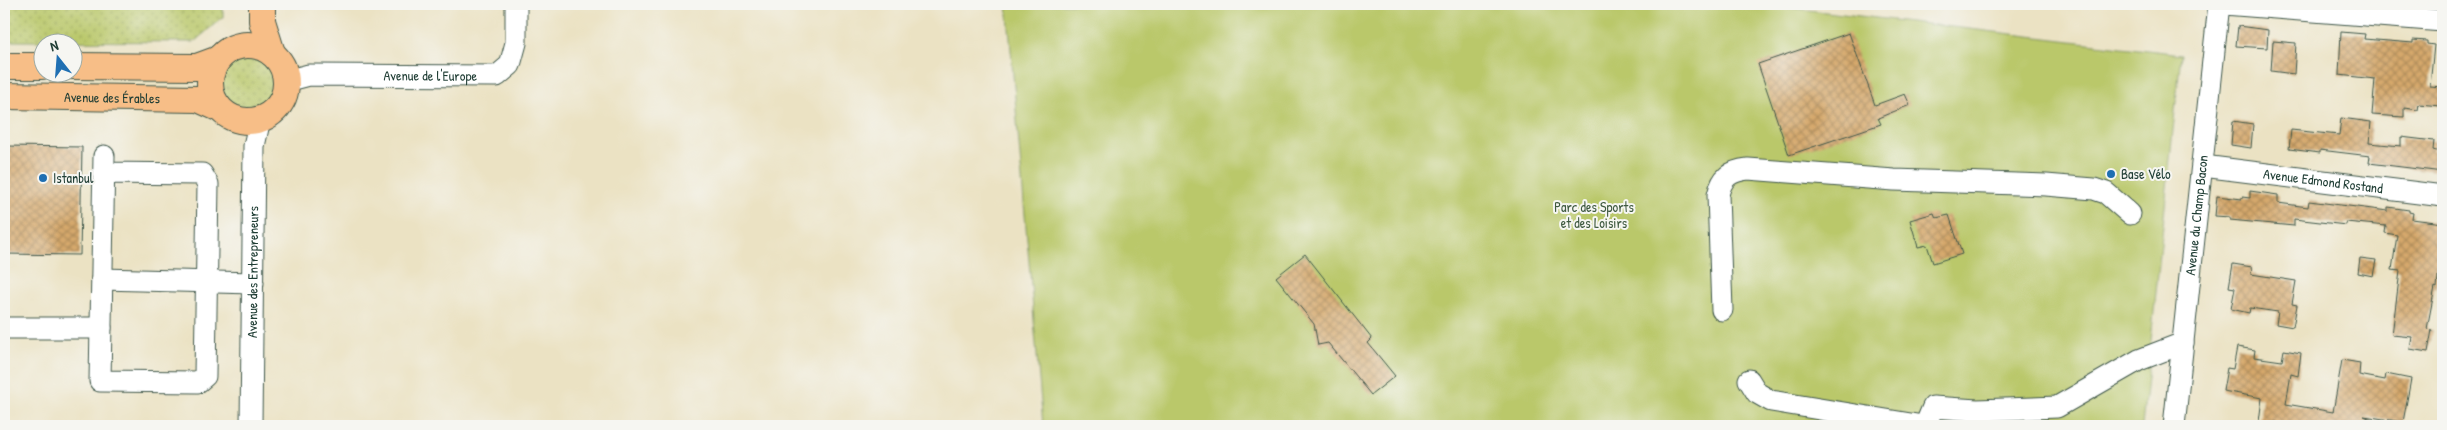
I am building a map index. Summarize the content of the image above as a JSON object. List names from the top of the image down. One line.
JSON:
{"streets":{"main road":["Avenue des Érables"],"street":["Avenue de l'Europe","Avenue Edmond Rostand","Avenue du Champ Bacon","Avenue des Entrepreneurs"]},"crossings":[["Avenue de l'Europe","Avenue des Érables"],["Avenue de l'Europe","Avenue des Entrepreneurs"],["Avenue des Érables","Avenue des Entrepreneurs"],["Avenue Edmond Rostand","Avenue du Champ Bacon"]],"parks":["Parc des Sports et des Loisirs"],"places":["Base Vélo","Istanbul"],"north":"top"}
